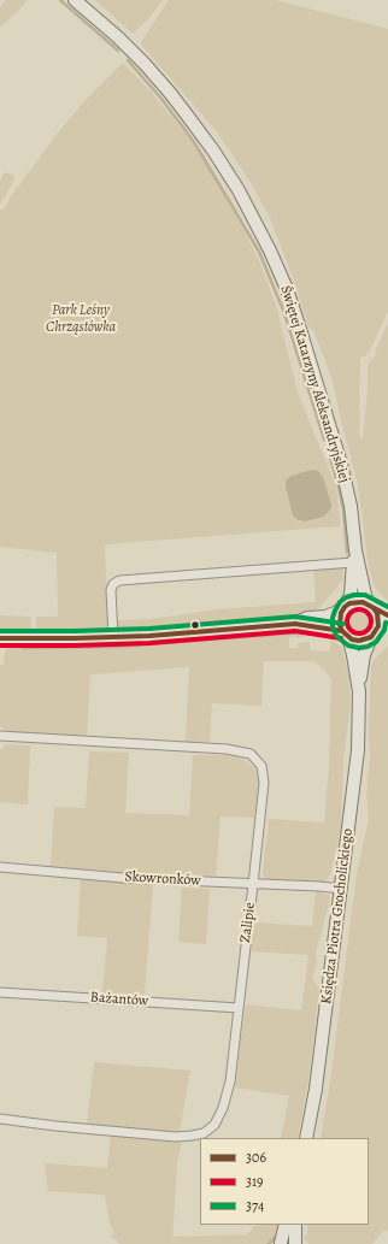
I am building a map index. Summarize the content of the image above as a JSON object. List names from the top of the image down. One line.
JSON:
{"streets":{"street":["Świętej Katarzyny Aleksandryjskiej","Skowronków","Księdza Piotra Grocholickiego","Zalipie","Bażantów"]},"crossings":[["Świętej Katarzyny Aleksandryjskiej","Księdza Piotra Grocholickiego"],["Skowronków","Księdza Piotra Grocholickiego"],["Skowronków","Zalipie"],["Zalipie","Bażantów"]],"parks":["Park Leśny Chrząstówka"],"lines":["transit line 374","transit line 306","transit line 319"],"legend":["306","319","374"]}
